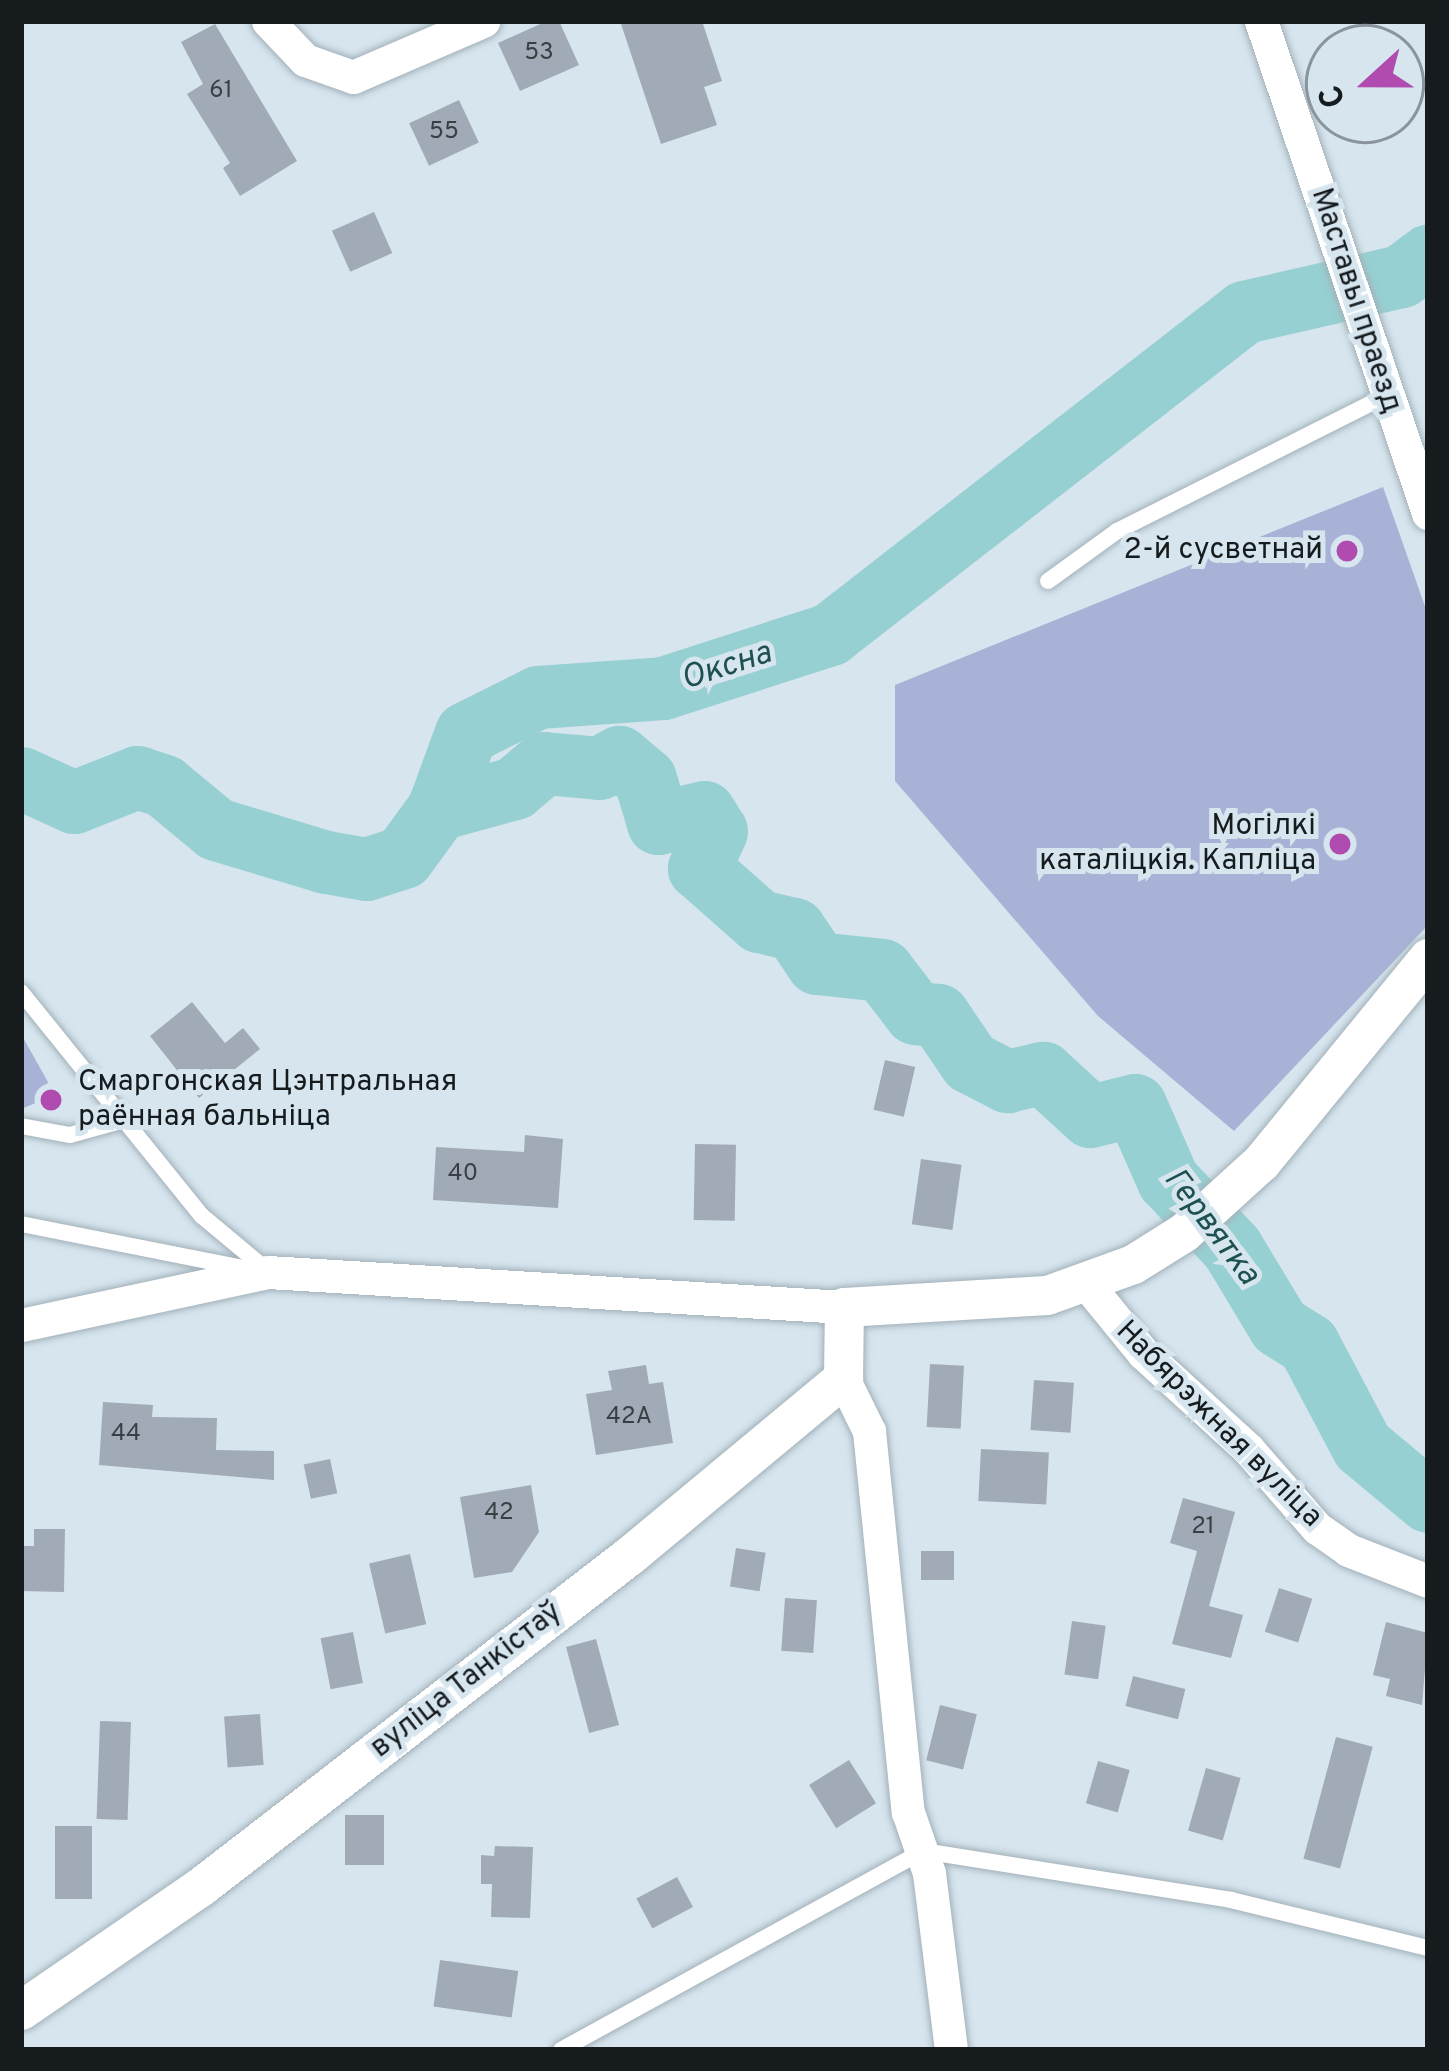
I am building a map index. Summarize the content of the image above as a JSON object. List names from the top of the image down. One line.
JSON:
{"streets":{"street":["Маставы праезд","Набярэжная вуліца","вуліца Танкістаў"]},"water":["Оксна","Гервятка"],"places":["2-й сусветнай","Могілкі каталіцкія. Капліца","Смаргонская Цэнтральная раённая бальніца"],"house_numbers":["53","61","55","40","42А","44","42","21"],"north":"left"}
